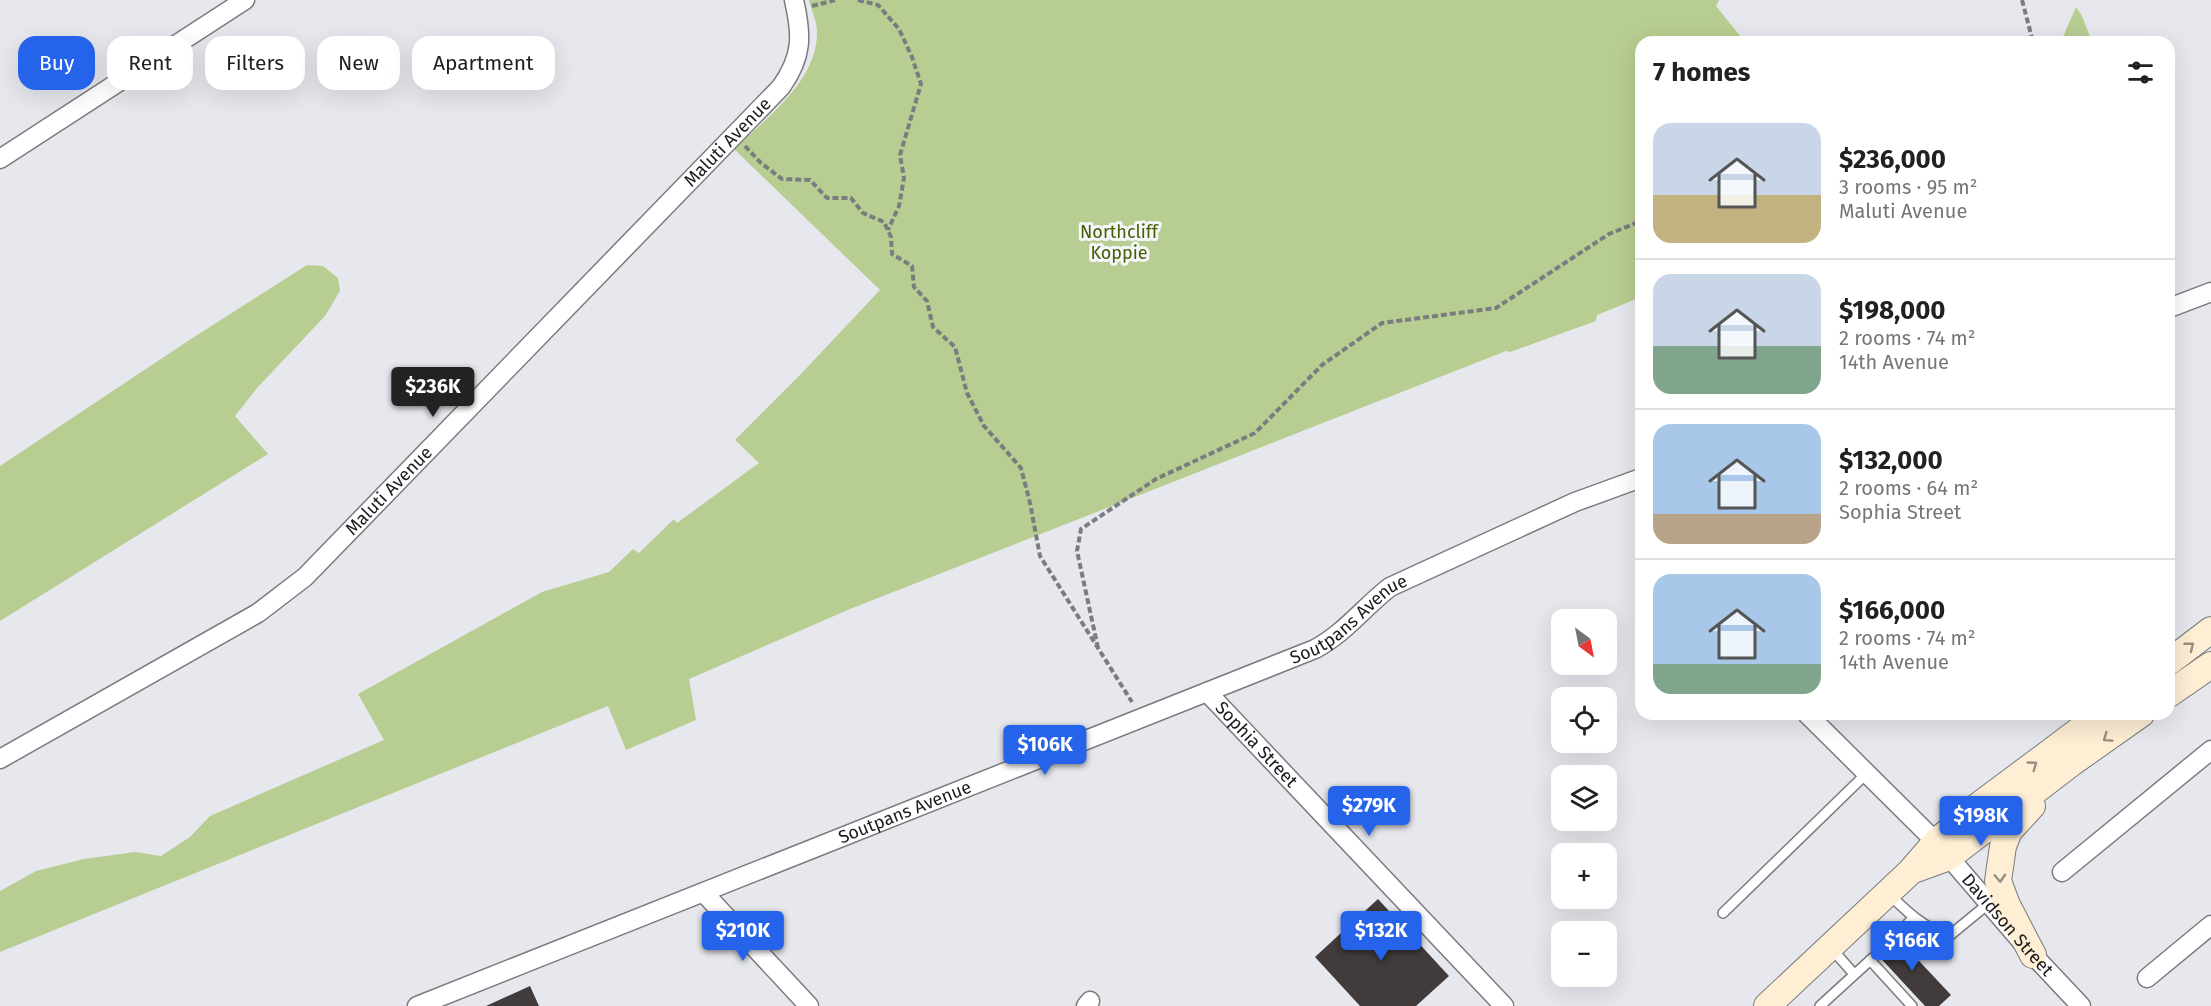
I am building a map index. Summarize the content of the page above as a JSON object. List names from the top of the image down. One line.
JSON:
{"streets":{"street":["Maluti Avenue","Soutpans Avenue","Sophia Street","Davidson Street"]},"crossings":[["Soutpans Avenue","Sophia Street"]],"parks":["Northcliff Koppie"],"north":"bottom right","page":{"chip":["Buy","Rent","Filters","New","Apartment"],"heading":"7 homes","list":[{"name":"$236,000","note":"3 rooms · 95 m² · Maluti Avenue"},{"name":"$198,000","note":"2 rooms · 74 m² · 14th Avenue"},{"name":"$132,000","note":"2 rooms · 64 m² · Sophia Street"},{"name":"$166,000","note":"2 rooms · 74 m² · 14th Avenue"}],"price":["$236K","$106K","$279K","$198K","$210K","$132K","$166K"],"map_buttons":["+","−"]}}
